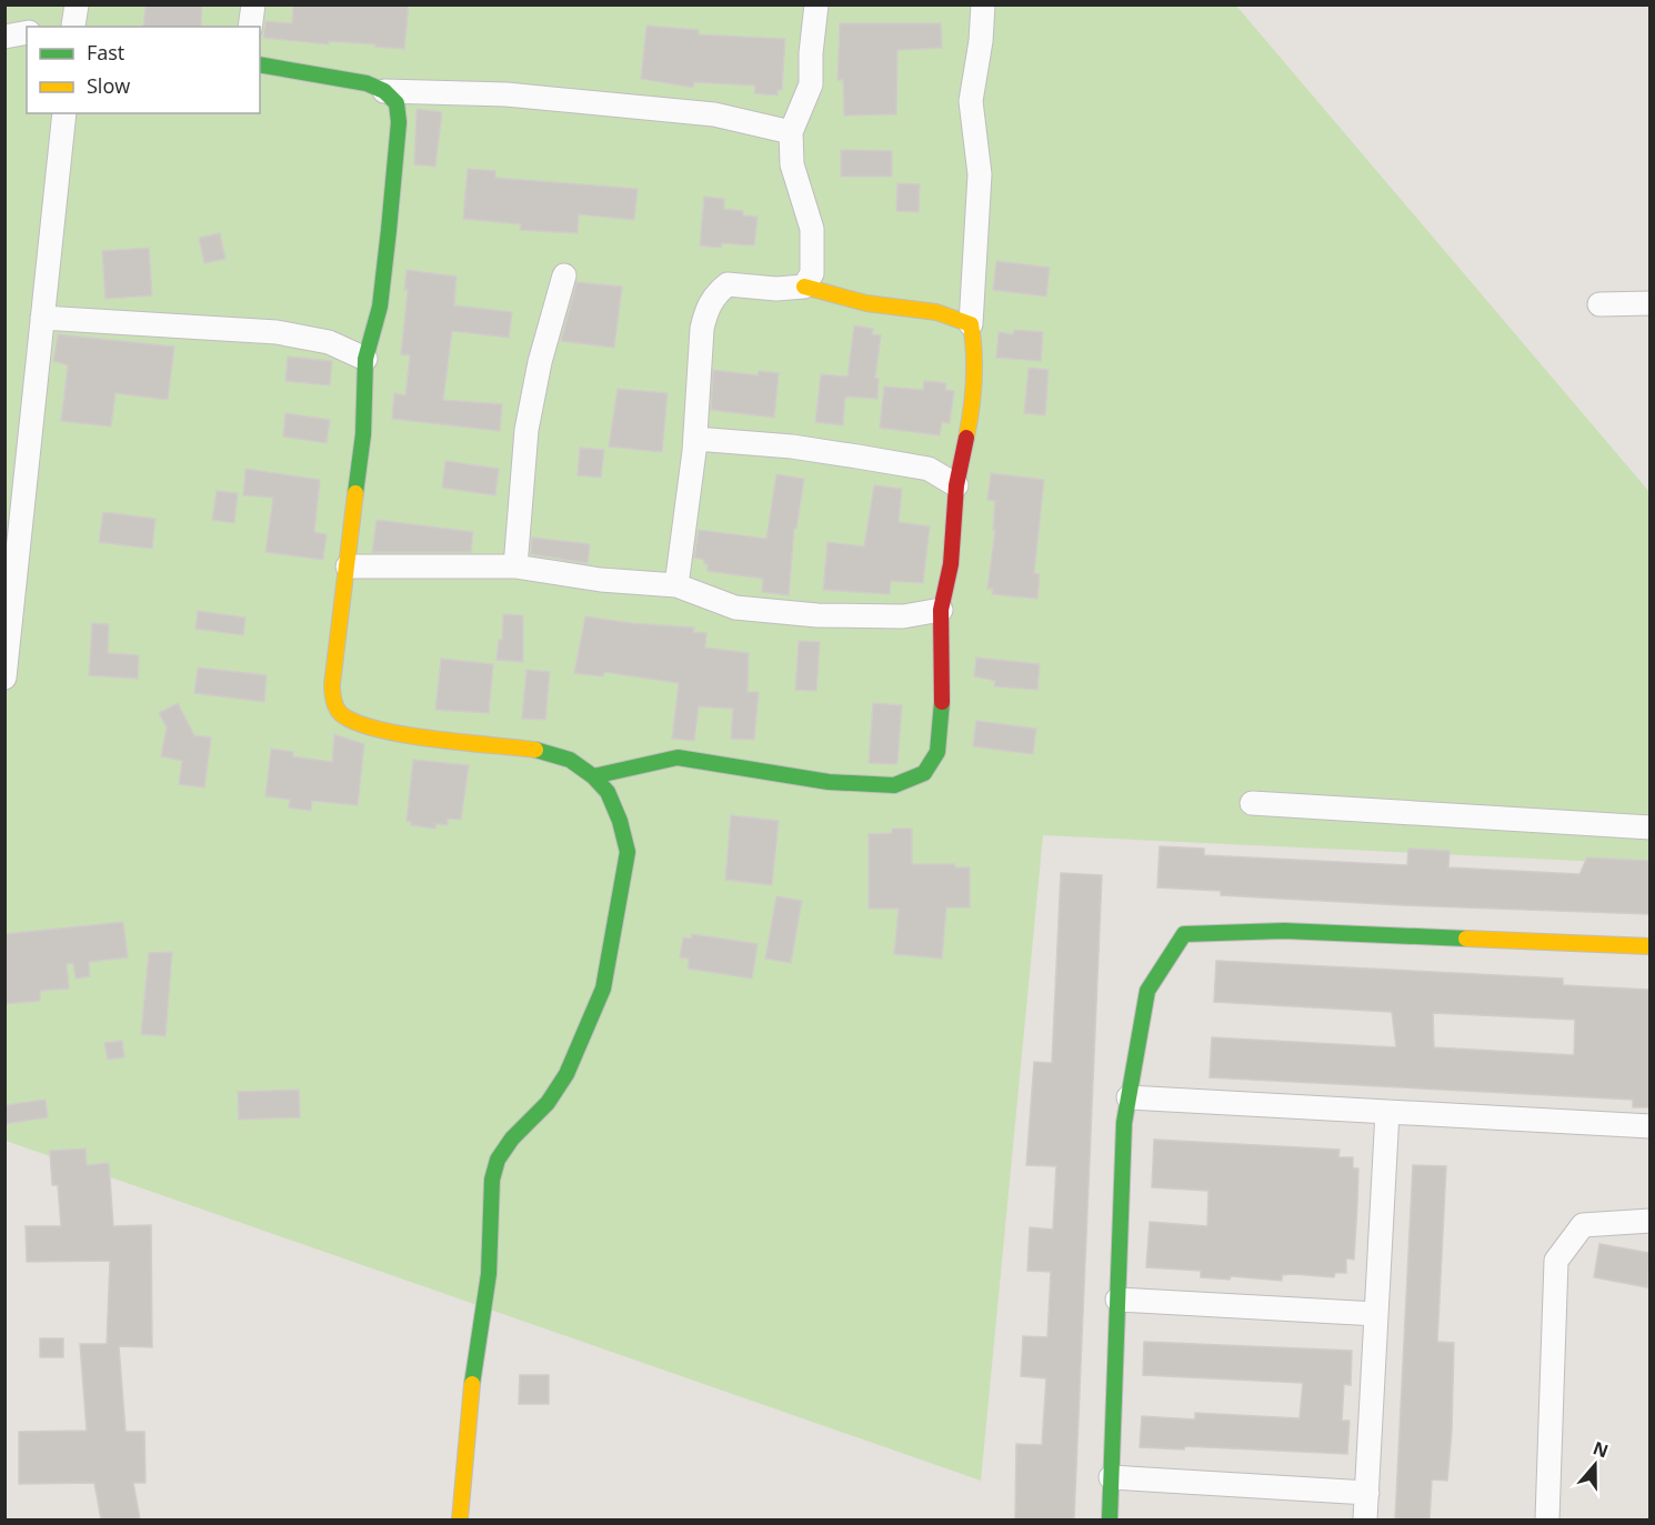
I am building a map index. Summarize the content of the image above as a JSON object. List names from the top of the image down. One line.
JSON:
{"legend":["Fast","Slow"],"north":"top"}
